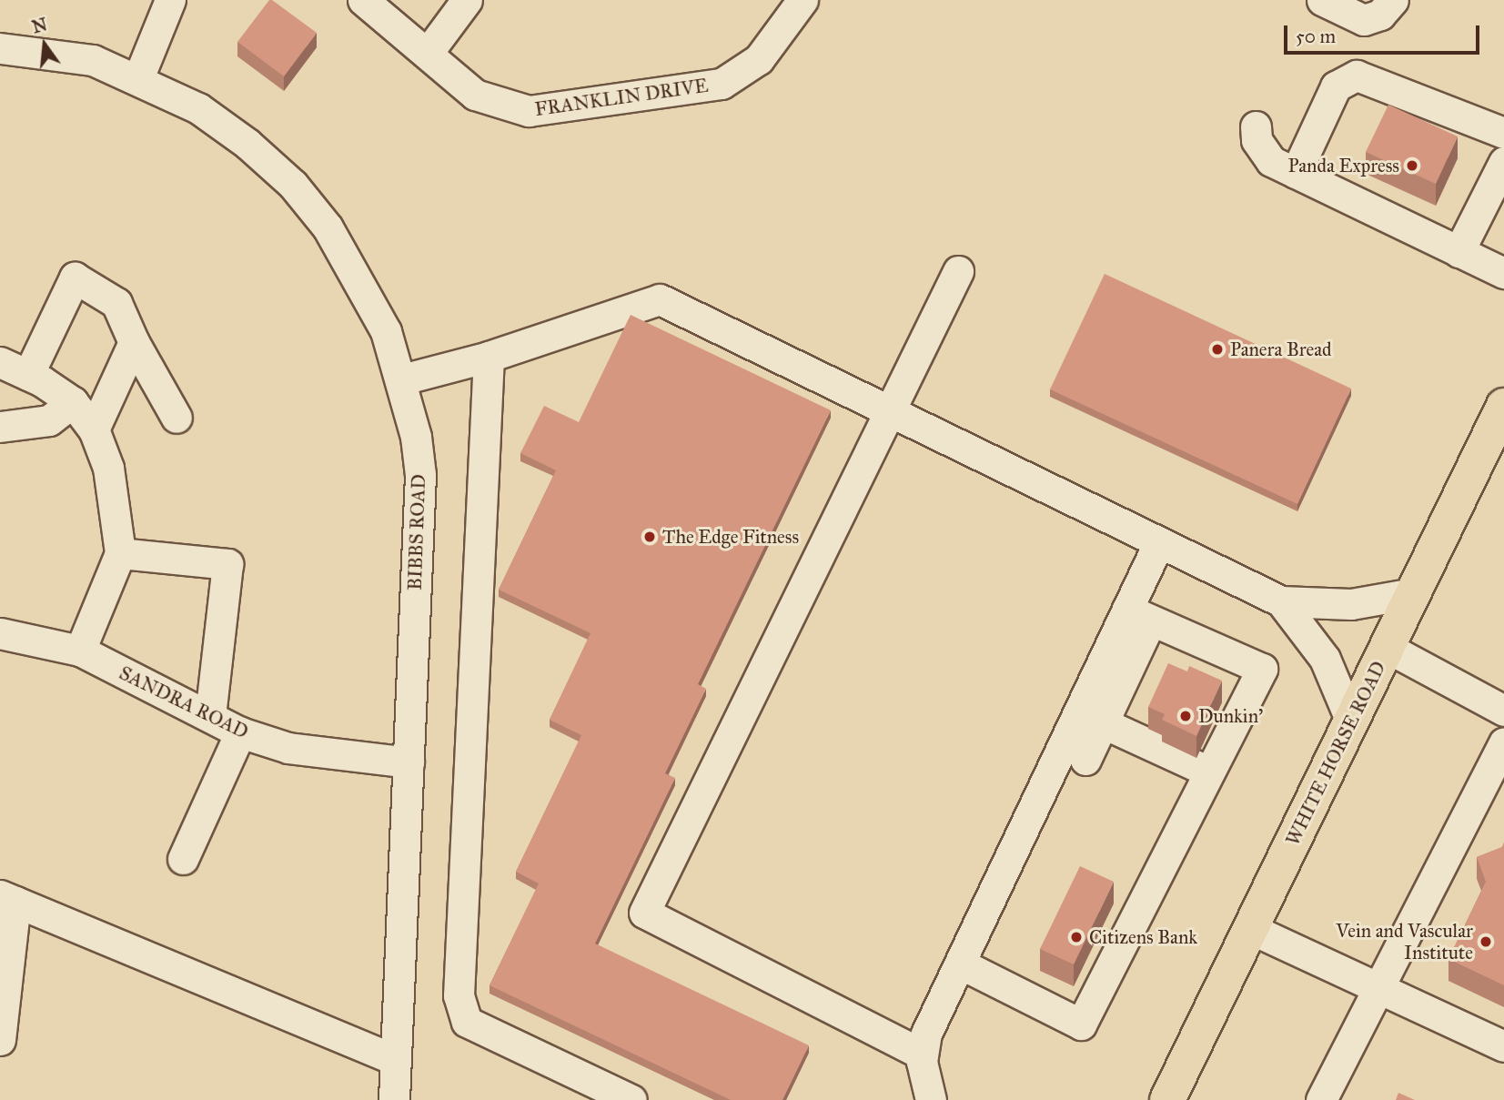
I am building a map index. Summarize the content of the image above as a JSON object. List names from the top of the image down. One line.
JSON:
{"streets":{"main road":["WHITE HORSE ROAD"],"street":["FRANKLIN DRIVE","BIBBS ROAD","SANDRA ROAD"]},"crossings":[["BIBBS ROAD","SANDRA ROAD"]],"places":["Panda Express","Panera Bread","The Edge Fitness","Dunkin'","Citizens Bank","Vein and Vascular Institute"],"scale_bar":"50 m","north":"top"}
